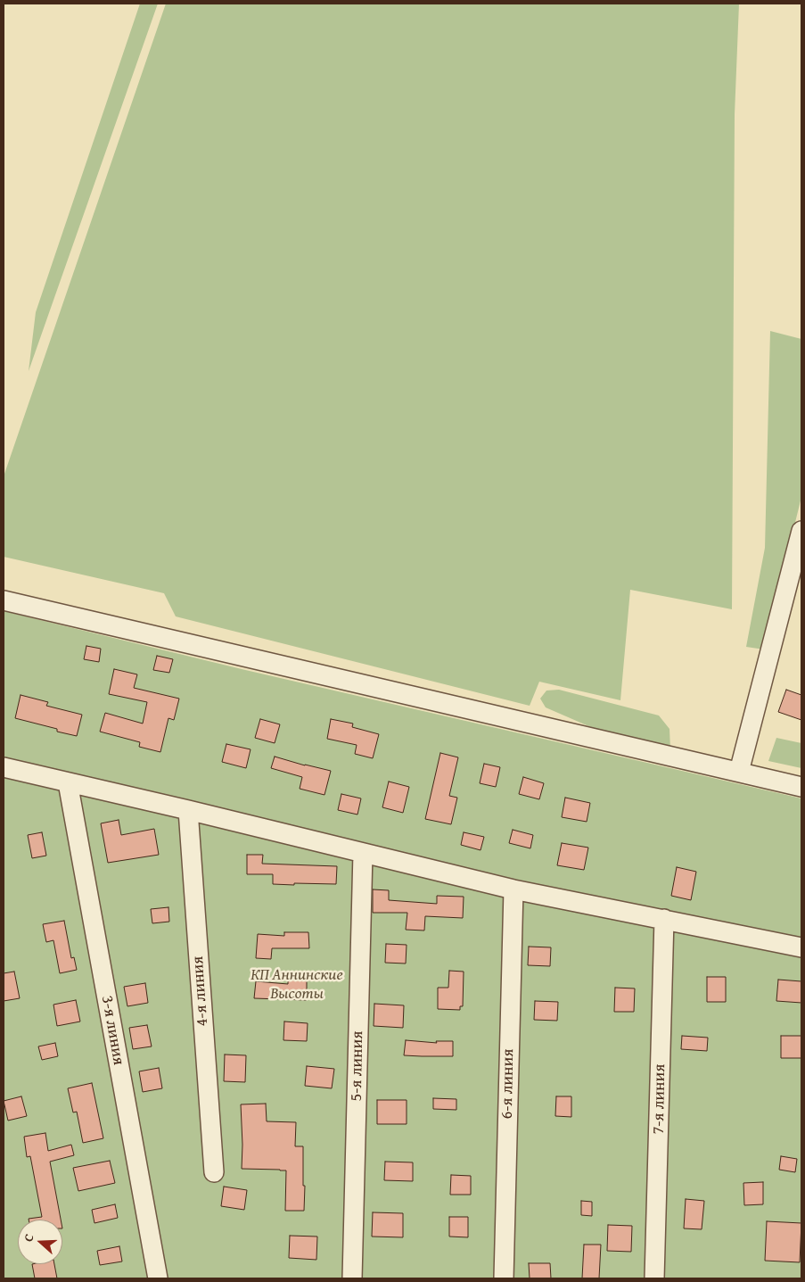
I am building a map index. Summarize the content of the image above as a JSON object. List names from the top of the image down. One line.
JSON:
{"streets":{"street":["4-я линия","3-я линия","5-я линия","6-я линия","7-я линия"]},"parks":["КП Аннинские Высоты"],"north":"left"}
